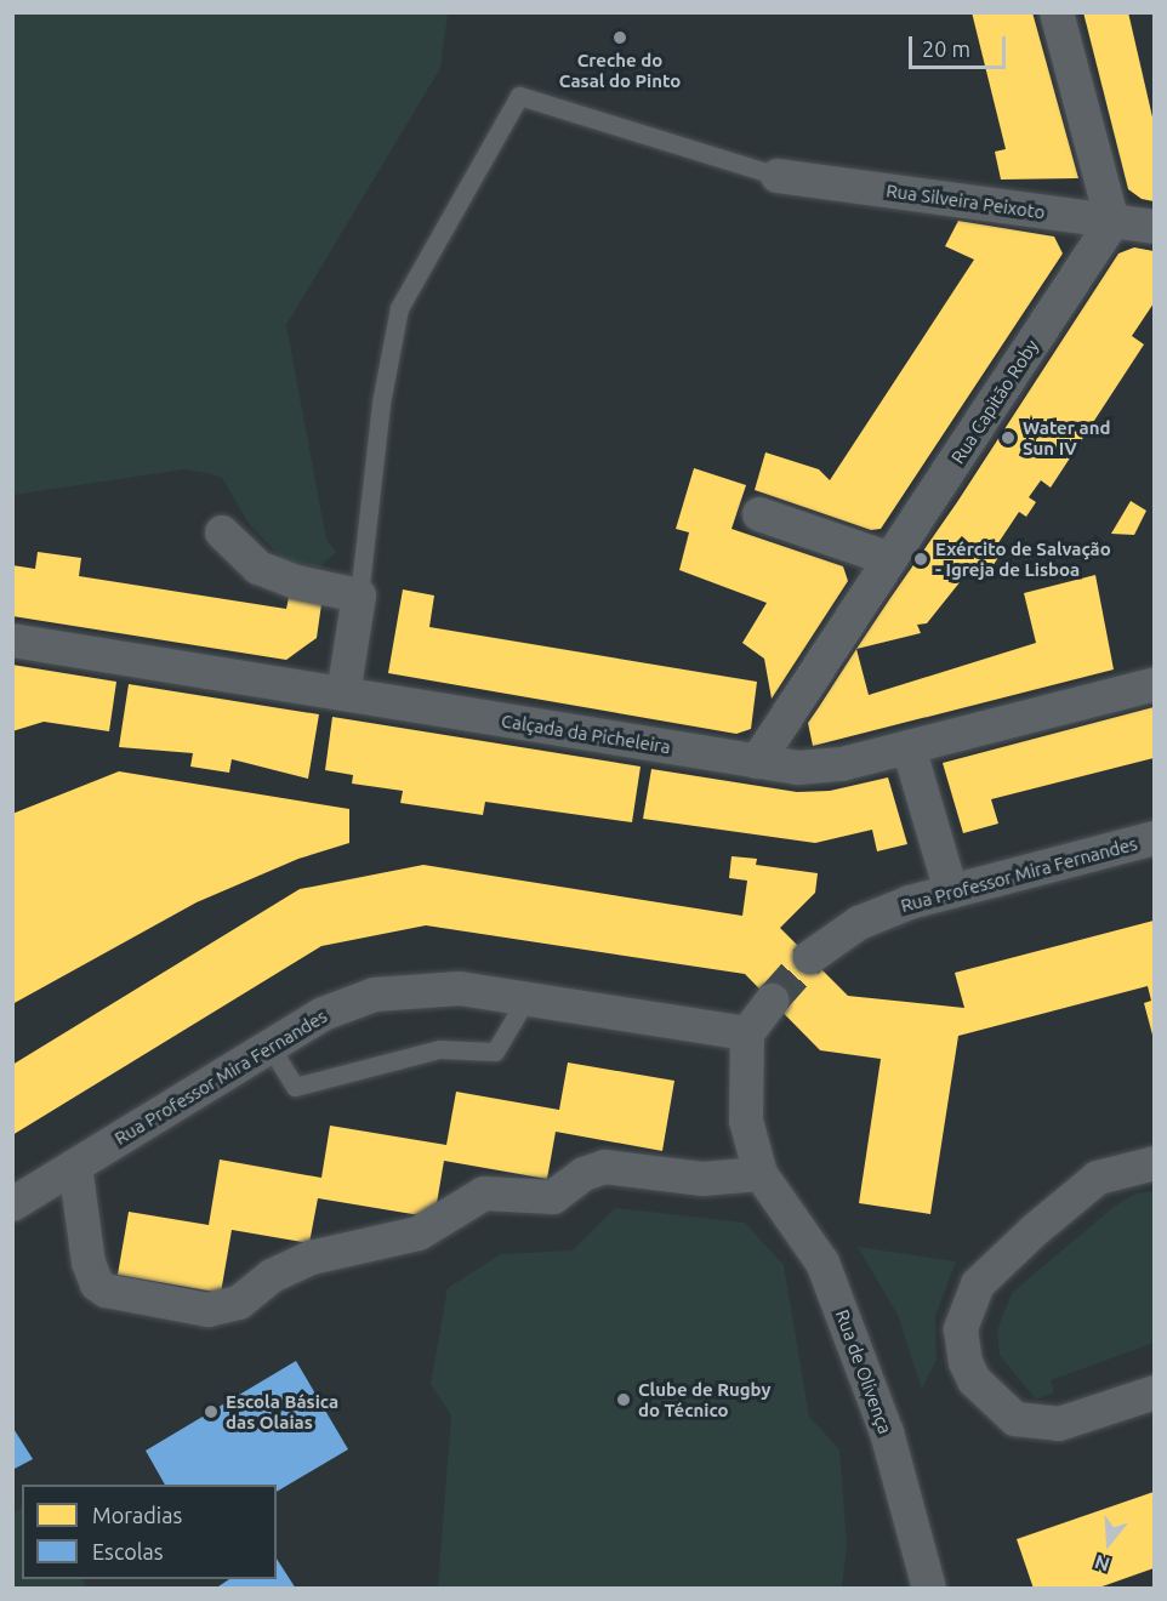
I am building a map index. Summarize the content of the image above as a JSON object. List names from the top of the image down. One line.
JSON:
{"streets":{"street":["Rua Silveira Peixoto","Rua Capitão Roby","Calçada da Picheleira","Rua Professor Mira Fernandes","Rua de Olivença"]},"crossings":[["Rua Silveira Peixoto","Rua Capitão Roby"],["Rua Capitão Roby","Calçada da Picheleira"],["Rua Professor Mira Fernandes","Rua de Olivença"]],"places":["Creche do Casal do Pinto","Water and Sun IV","Exército de Salvação - Igreja de Lisboa","Clube de Rugby do Técnico","Escola Básica das Olaias"],"legend":["Moradias","Escolas"],"scale_bar":"20 m","north":"bottom"}
